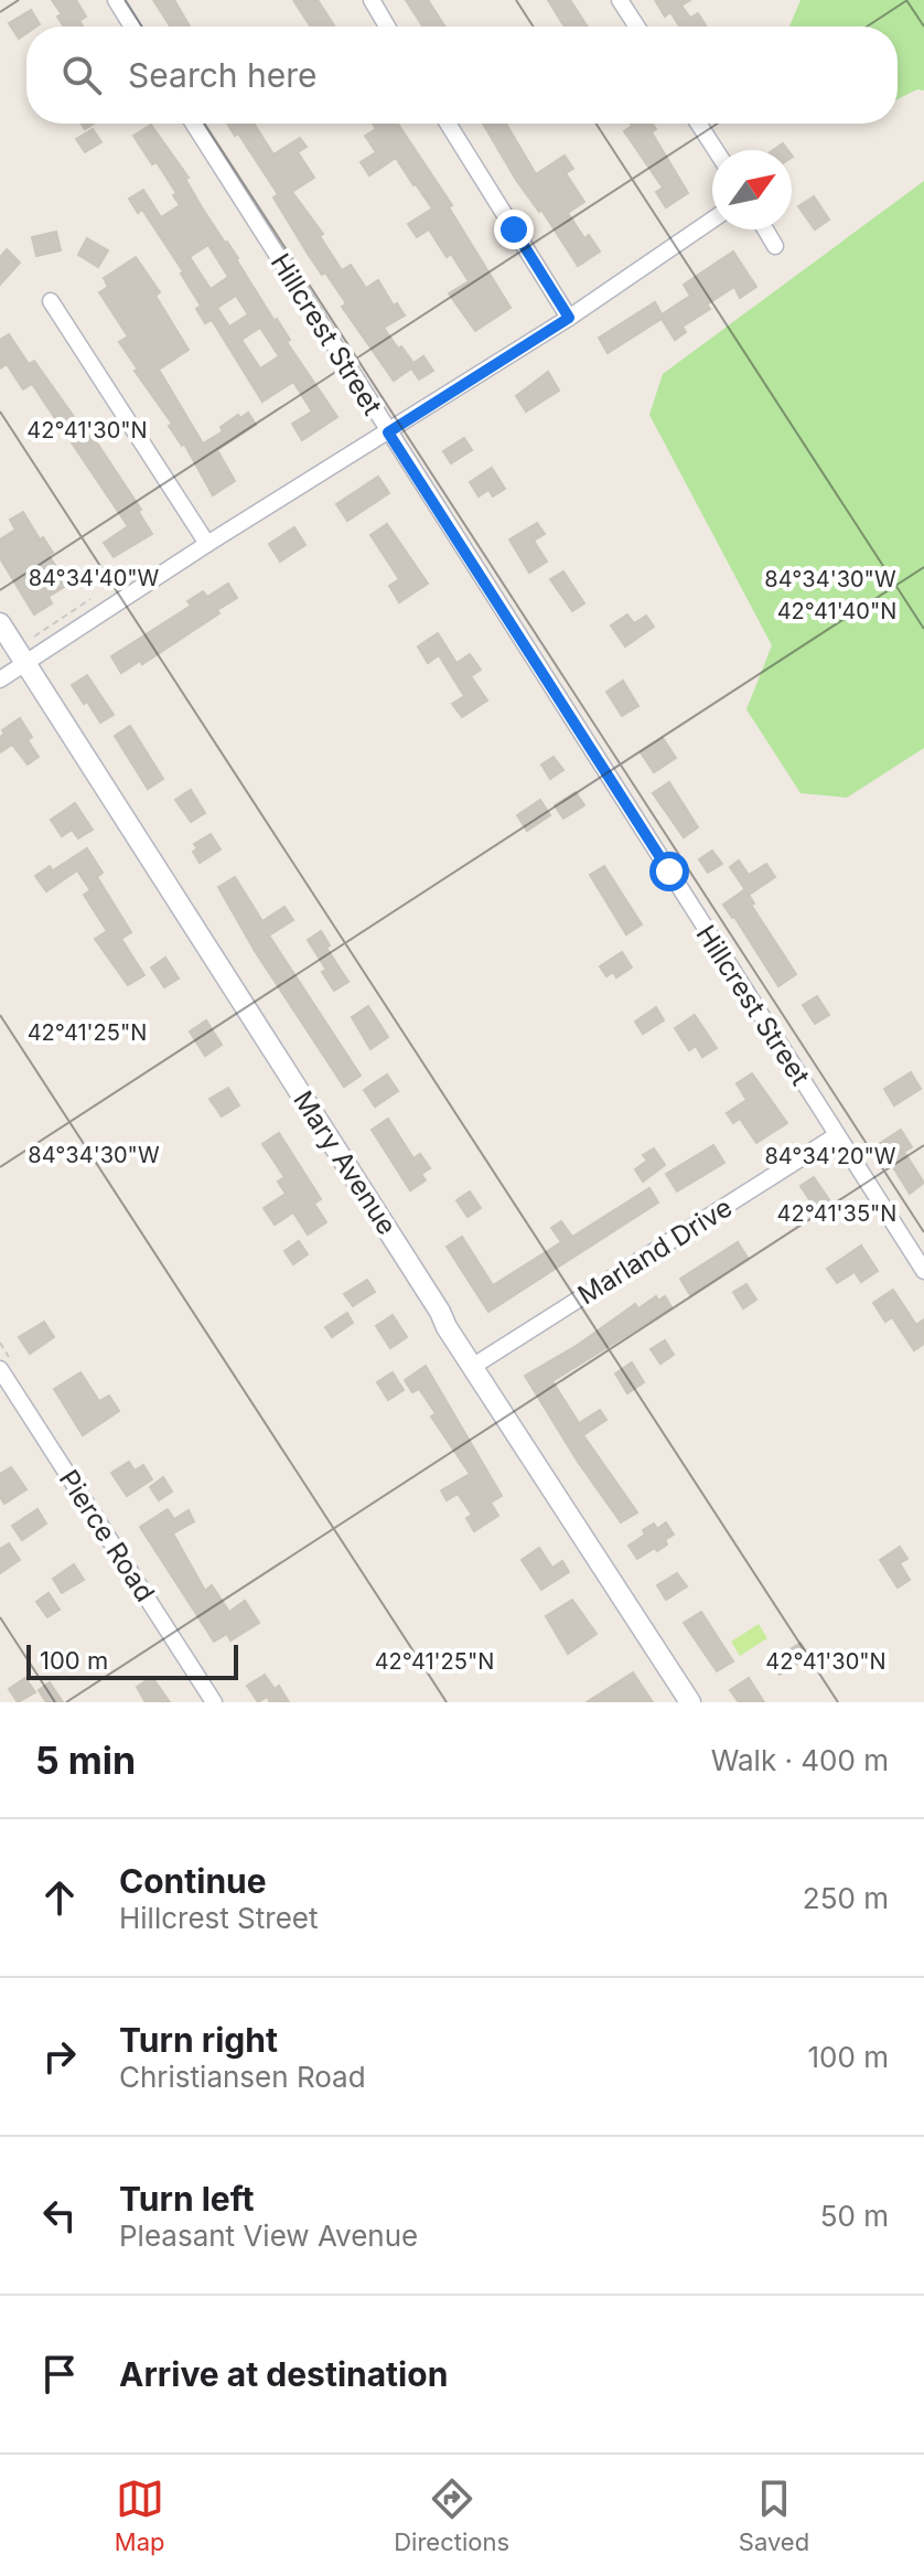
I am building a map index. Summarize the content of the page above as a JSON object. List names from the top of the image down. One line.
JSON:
{"streets":{"street":["Hillcrest Street","Mary Avenue","Marland Drive","Pierce Road"]},"crossings":[["Hillcrest Street","Marland Drive"],["Mary Avenue","Marland Drive"]],"scale_bar":"100 m","north":"top right","page":{"search":"Search here","scale":"100 m","heading":["5 min","Walk · 400 m"],"list":[["Continue","Hillcrest Street","250 m"],["Turn right","Christiansen Road","100 m"],["Turn left","Pleasant View Avenue","50 m"],"Arrive at destination"],"nav":["Map","Directions","Saved"]},"coordinates":["42°41'30\"N","84°34'40\"W","84°34'30\"W","42°41'40\"N","42°41'25\"N","84°34'20\"W","42°41'35\"N"]}
